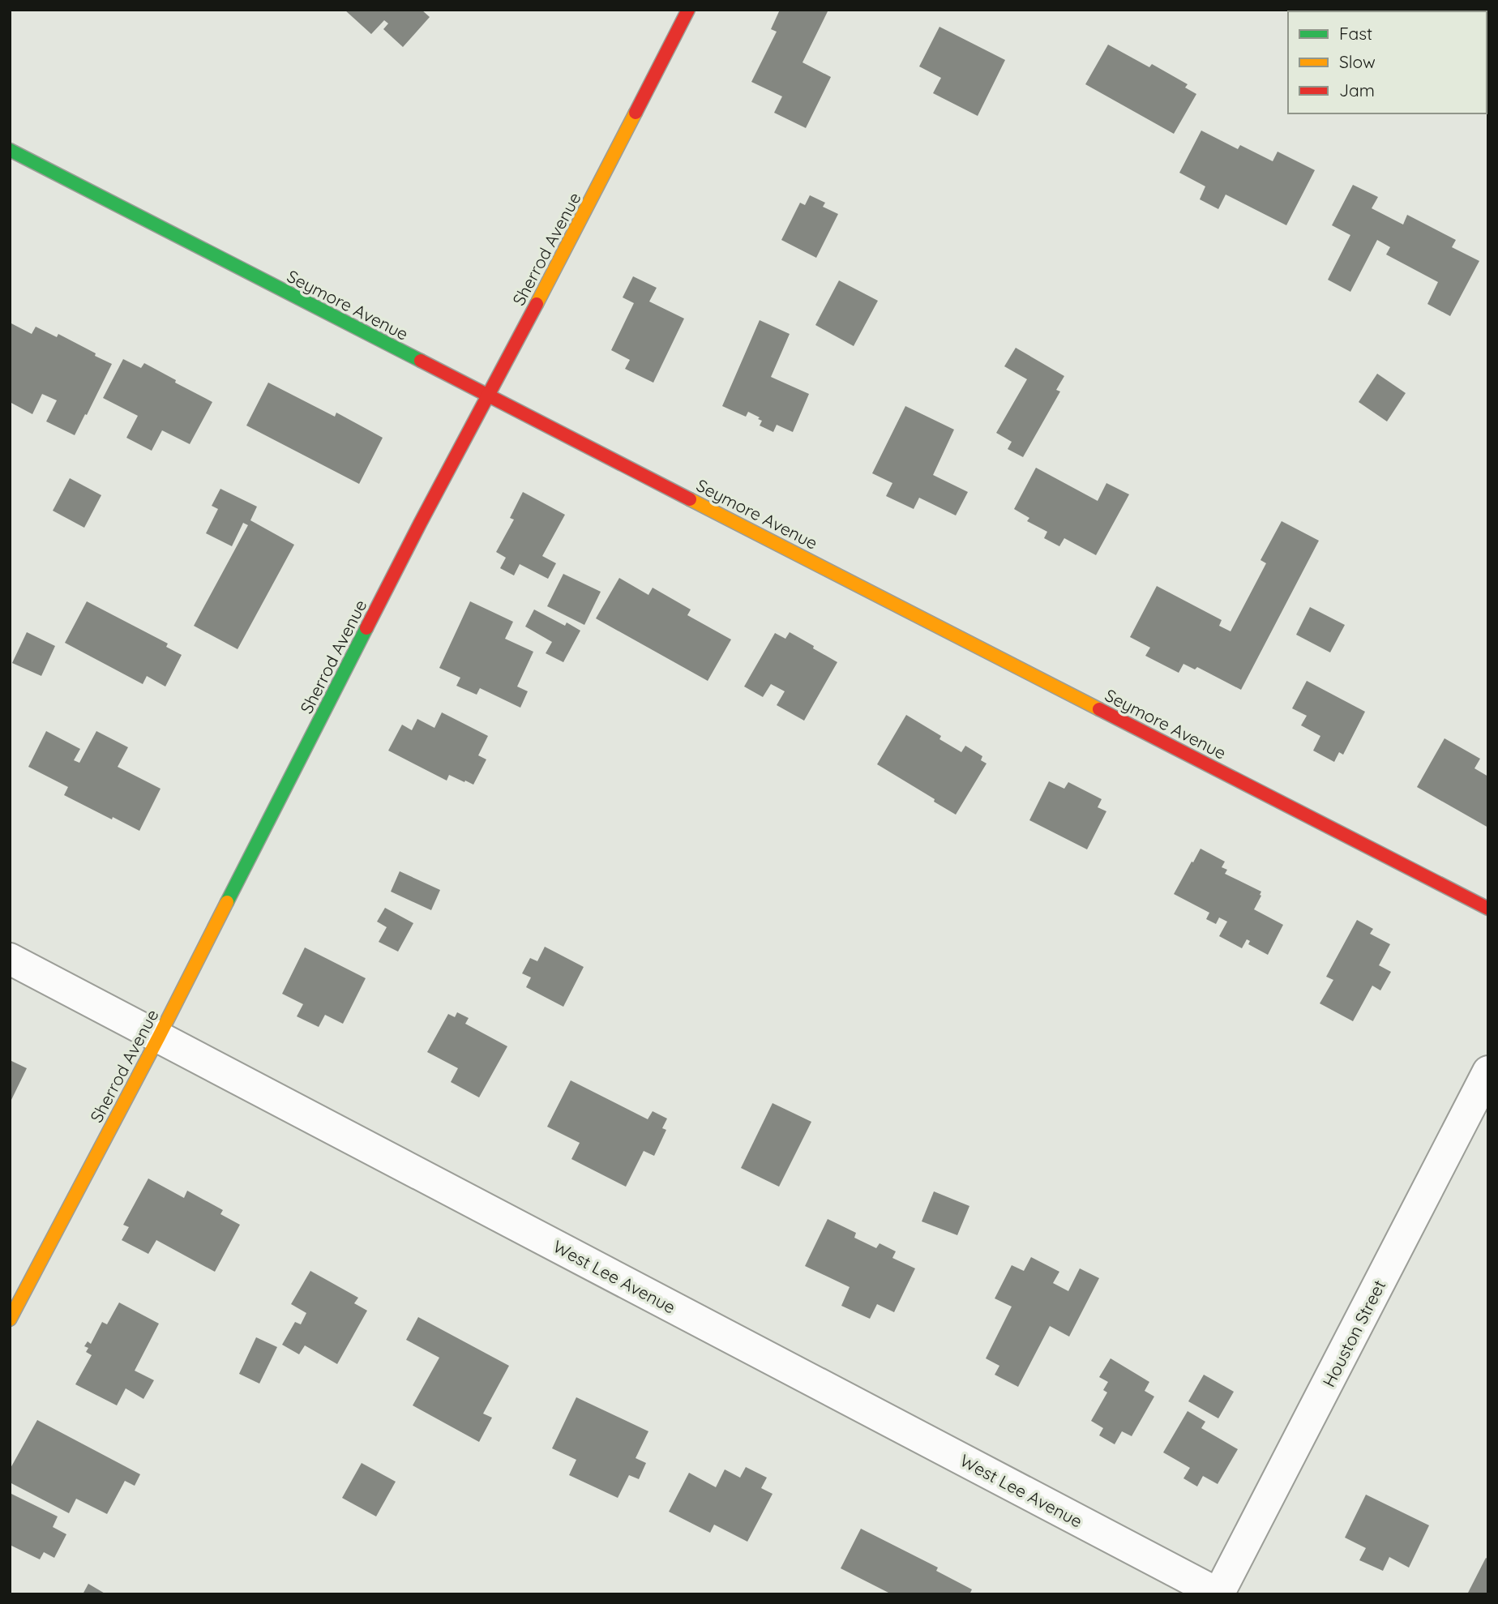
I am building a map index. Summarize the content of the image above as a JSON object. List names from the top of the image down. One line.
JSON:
{"streets":{"street":["Sherrod Avenue","Seymore Avenue","West Lee Avenue","Houston Street"]},"crossings":[["Sherrod Avenue","Seymore Avenue"],["Sherrod Avenue","West Lee Avenue"],["West Lee Avenue","Houston Street"]],"legend":["Fast","Slow","Jam"]}
